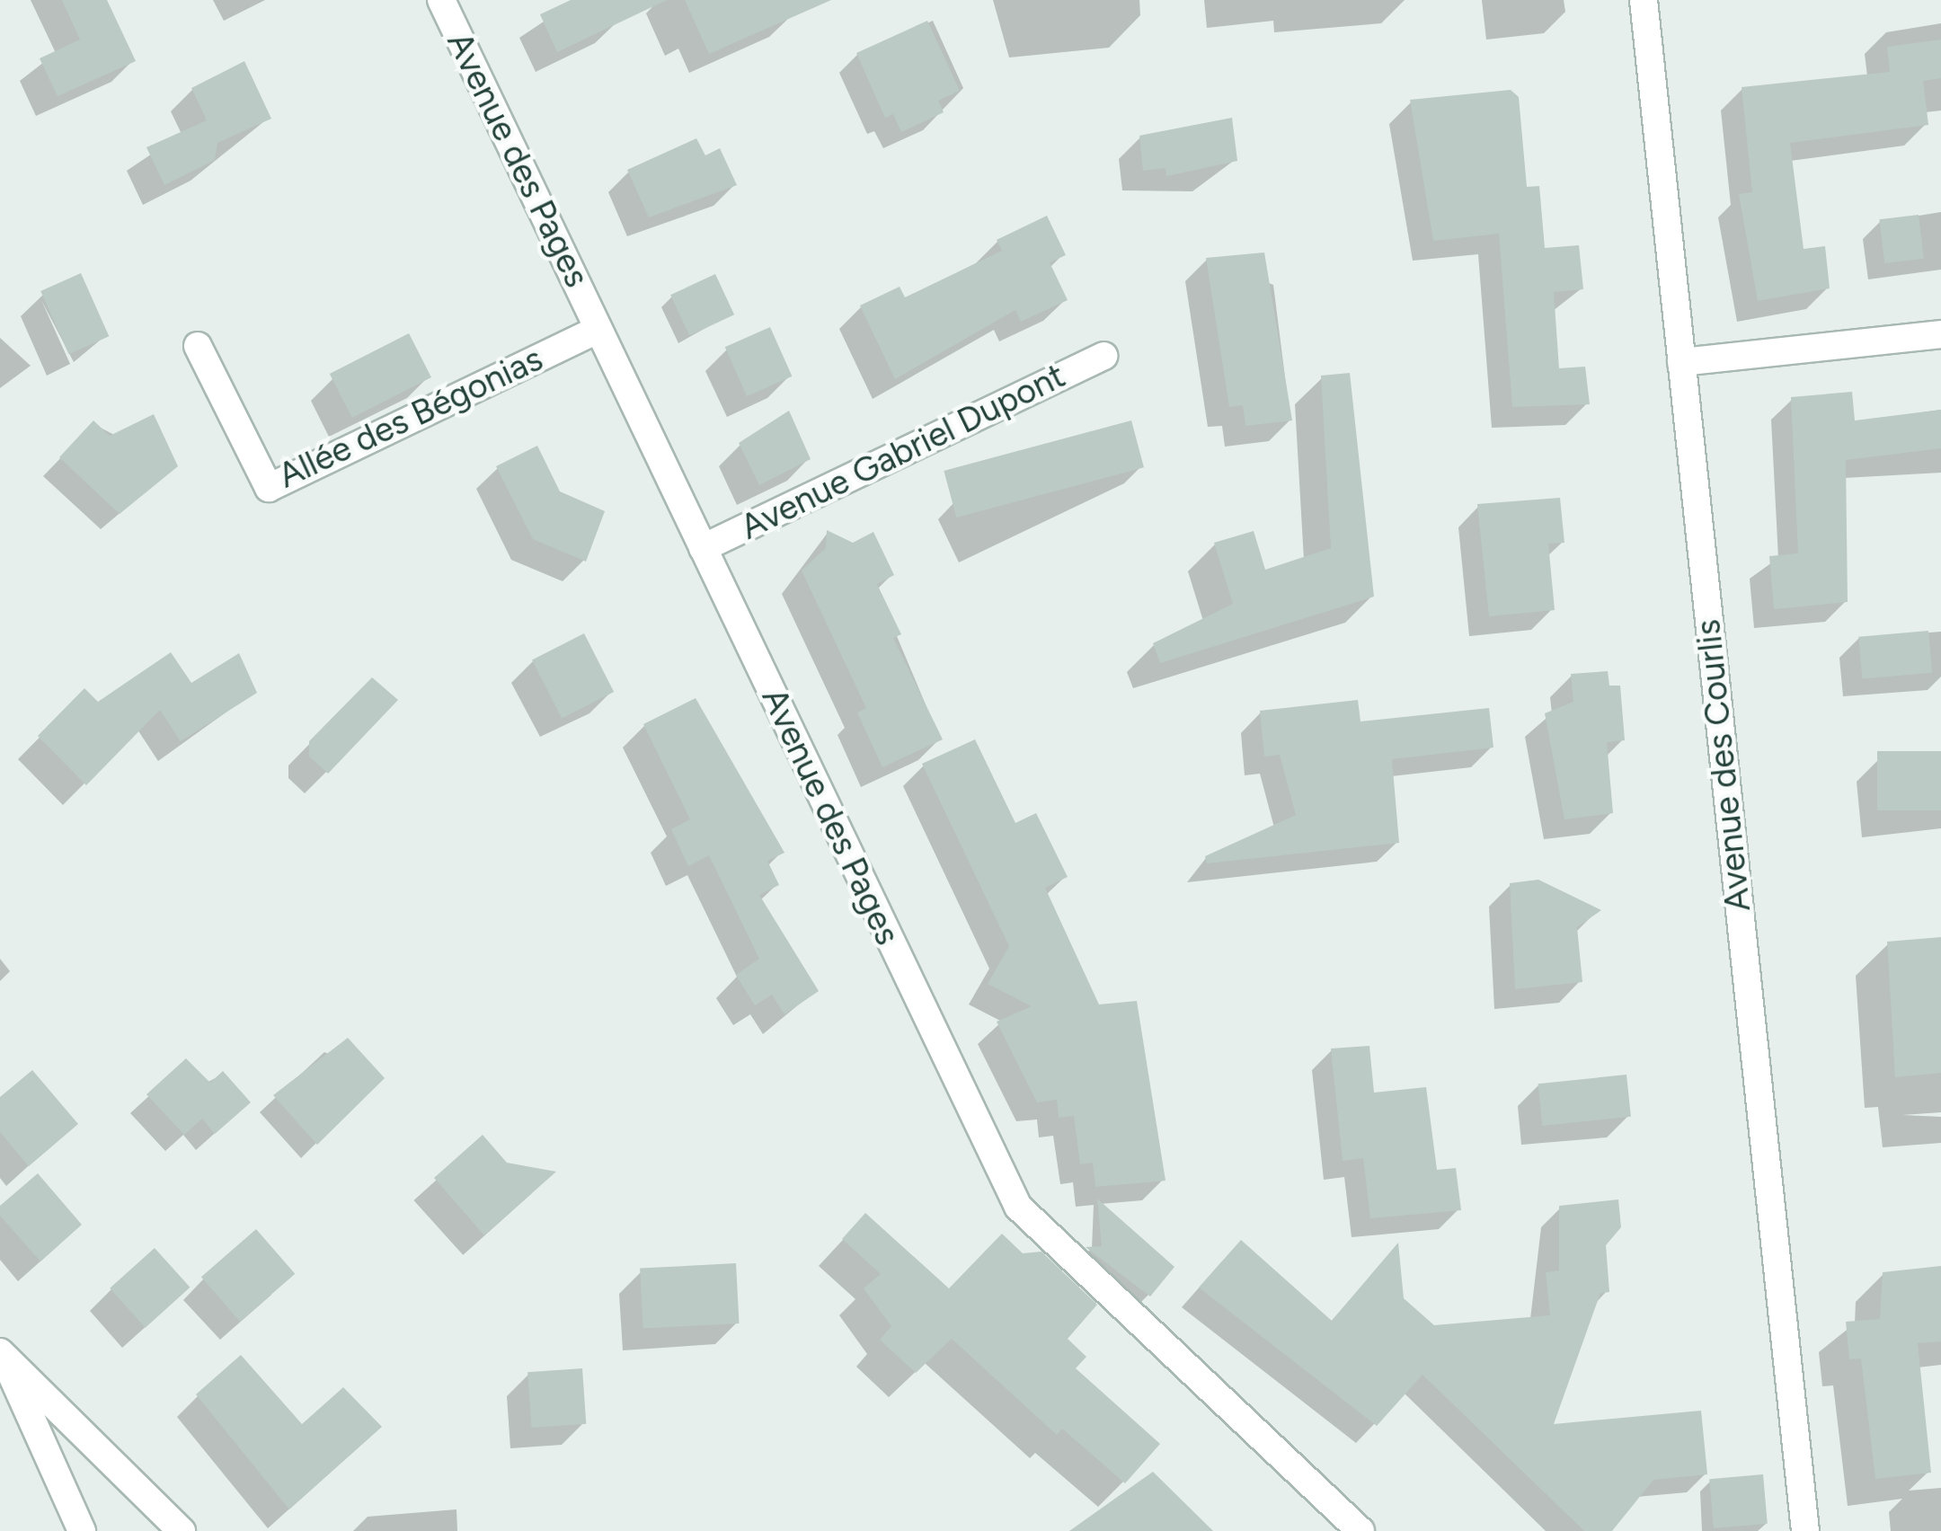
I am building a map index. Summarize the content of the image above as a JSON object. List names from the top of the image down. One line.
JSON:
{"streets":{"street":["Avenue des Pages","Allée des Bégonias","Avenue Gabriel Dupont","Avenue des Courlis"]},"crossings":[["Avenue des Pages","Allée des Bégonias"],["Avenue des Pages","Avenue Gabriel Dupont"]]}
